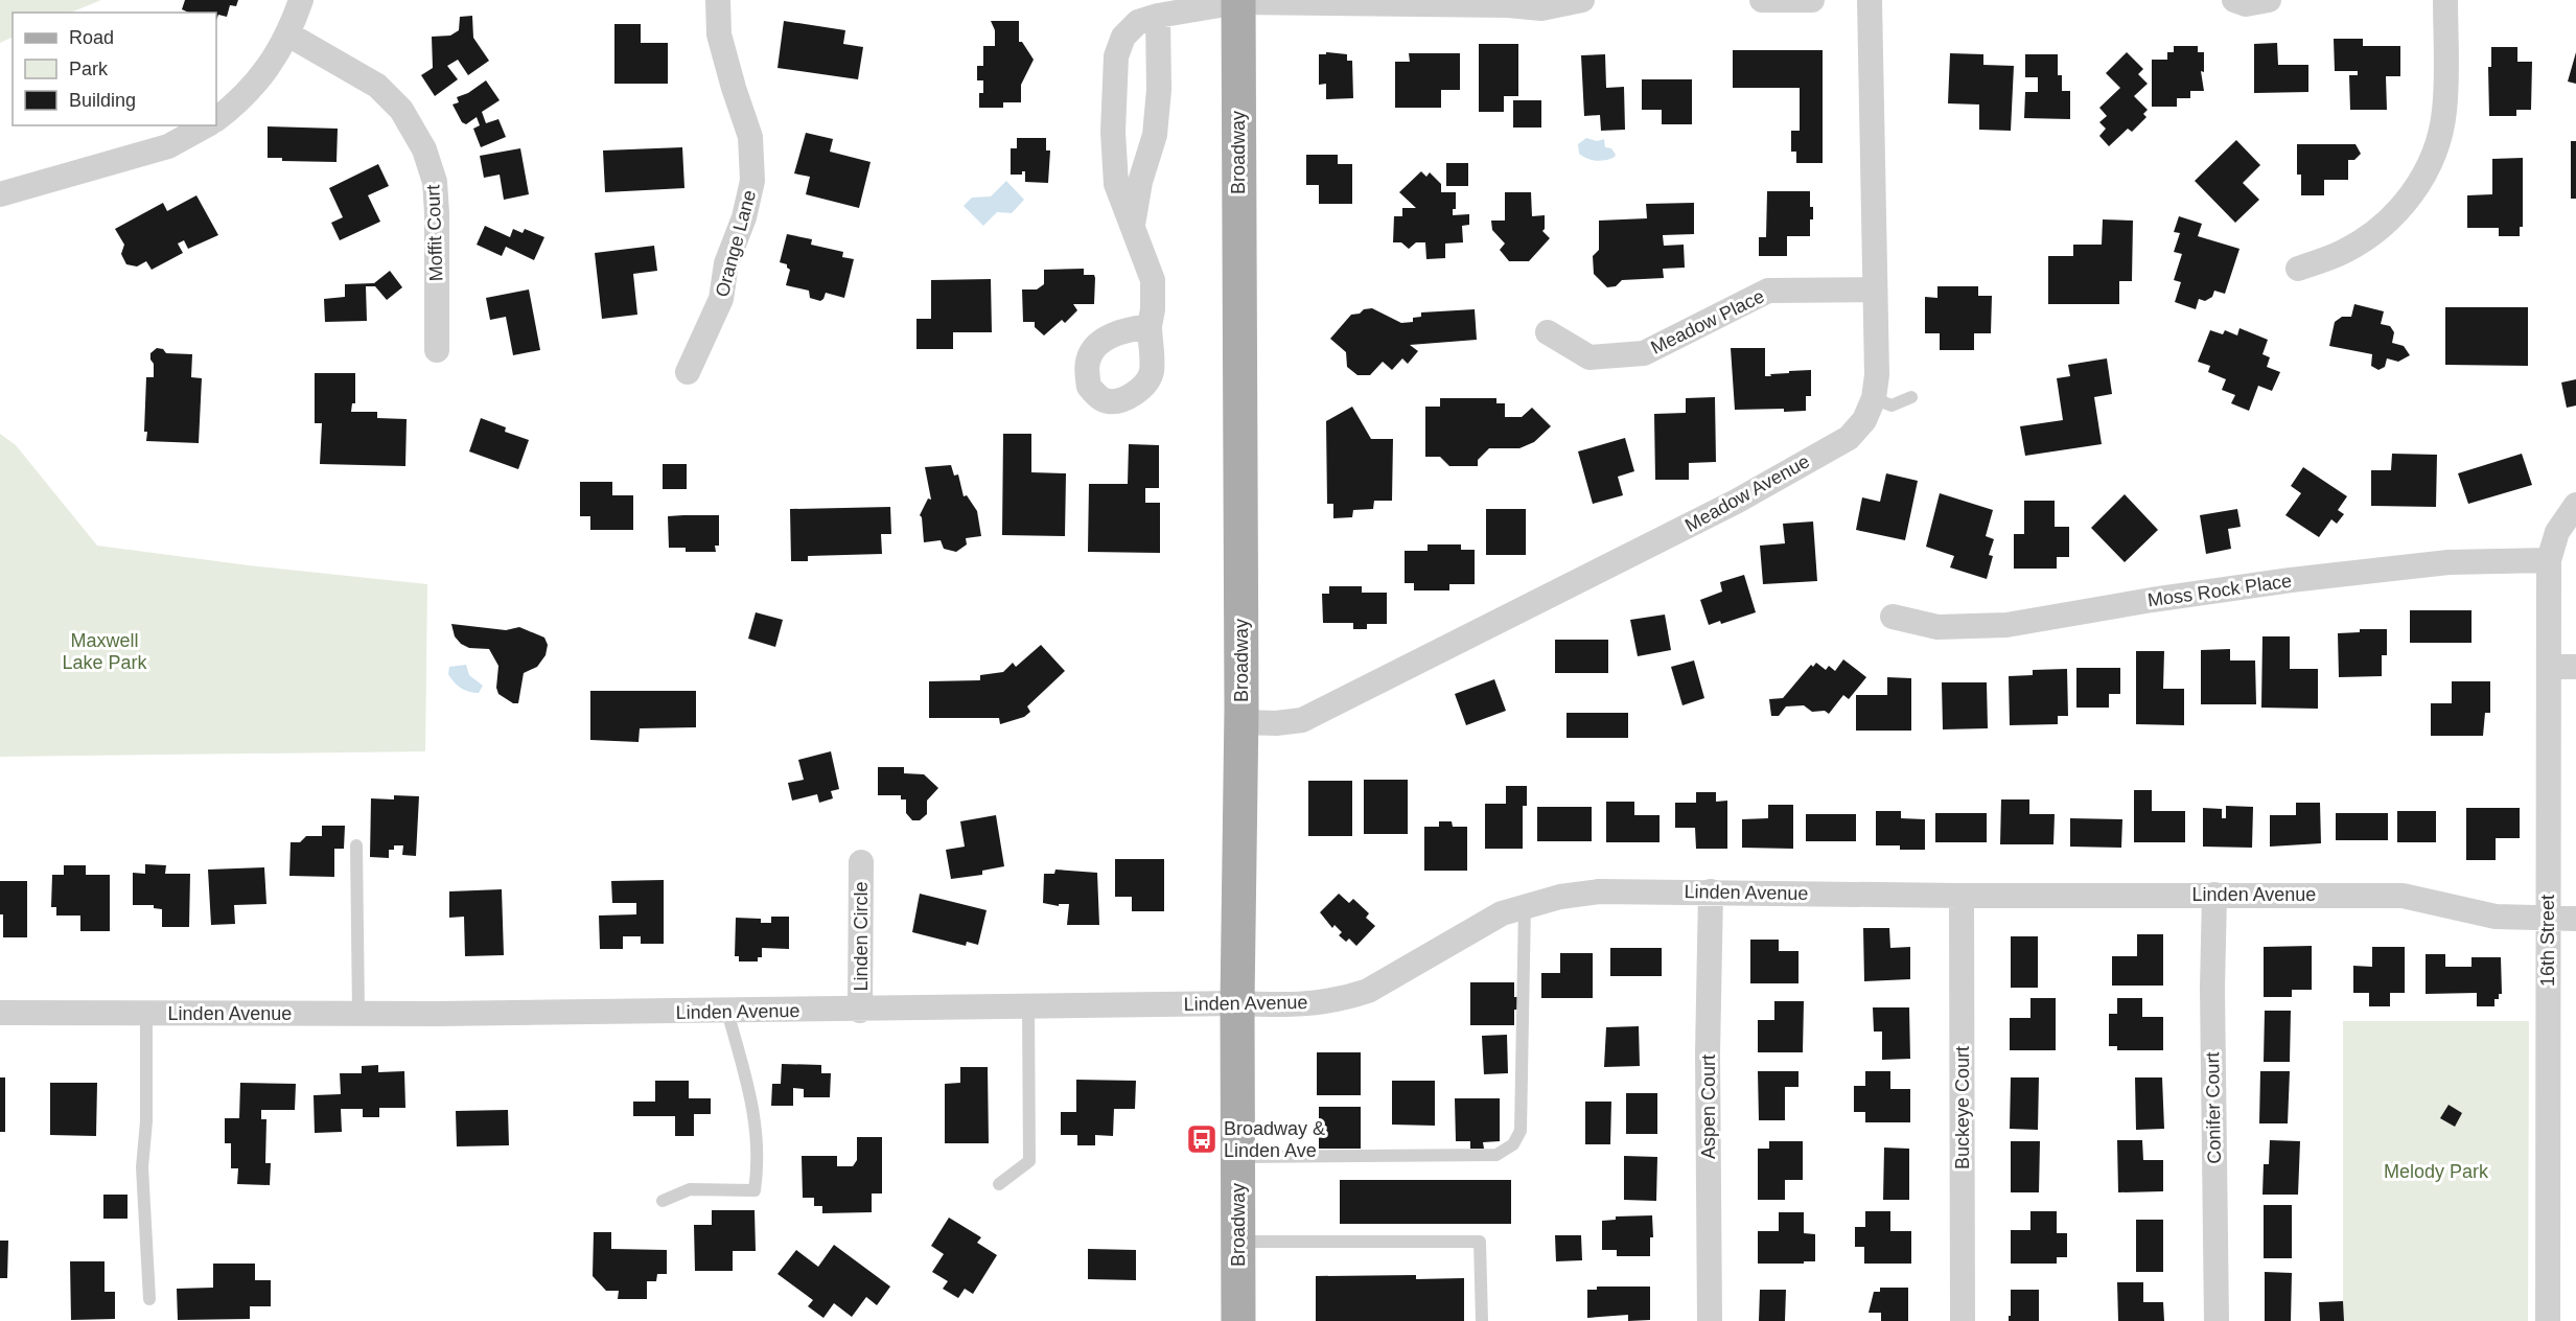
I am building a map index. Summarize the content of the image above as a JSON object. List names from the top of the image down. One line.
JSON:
{"streets":{"main road":["Broadway"],"street":["Moffit Court","Orange Lane","Meadow Place","Meadow Avenue","Moss Rock Place","Linden Avenue","Linden Circle","16th Street","Aspen Court","Buckeye Court","Conifer Court"]},"crossings":[["Broadway","Meadow Avenue"],["Broadway","Linden Avenue"],["Meadow Place","Meadow Avenue"],["Moss Rock Place","16th Street"],["Linden Avenue","Linden Circle"],["Linden Avenue","16th Street"],["Linden Avenue","Aspen Court"],["Linden Avenue","Buckeye Court"],["Linden Avenue","Conifer Court"]],"parks":["Maxwell Lake Park","Melody Park"],"places":{"bus stop":["Broadway & Linden Ave"]},"legend":["Road","Park","Building"]}
